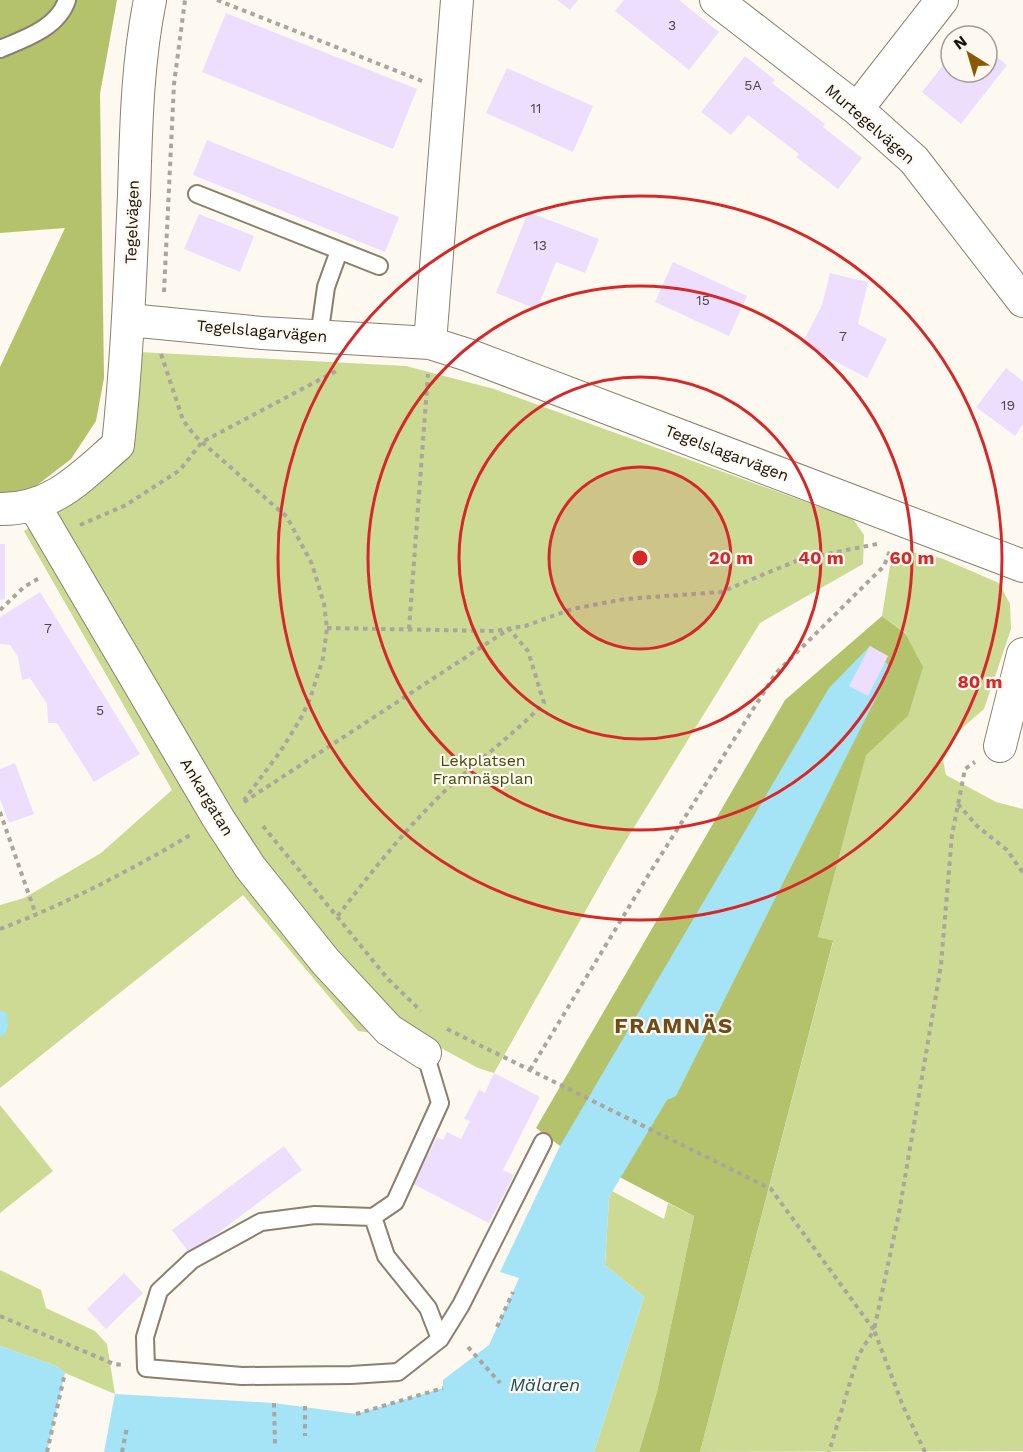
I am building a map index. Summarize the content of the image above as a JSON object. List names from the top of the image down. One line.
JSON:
{"streets":{"street":["Murtegelvägen","Tegelvägen","Tegelslagarvägen","Ankargatan"]},"crossings":[["Tegelvägen","Tegelslagarvägen"],["Tegelvägen","Ankargatan"]],"districts":["FRAMNÄS"],"water":["Mälaren"],"parks":["Lekplatsen Framnäsplan"],"house_numbers":["3","5A","11","13","15","7","19","7","5"],"north":"top left","rings":["20 m","40 m","60 m","80 m"]}
